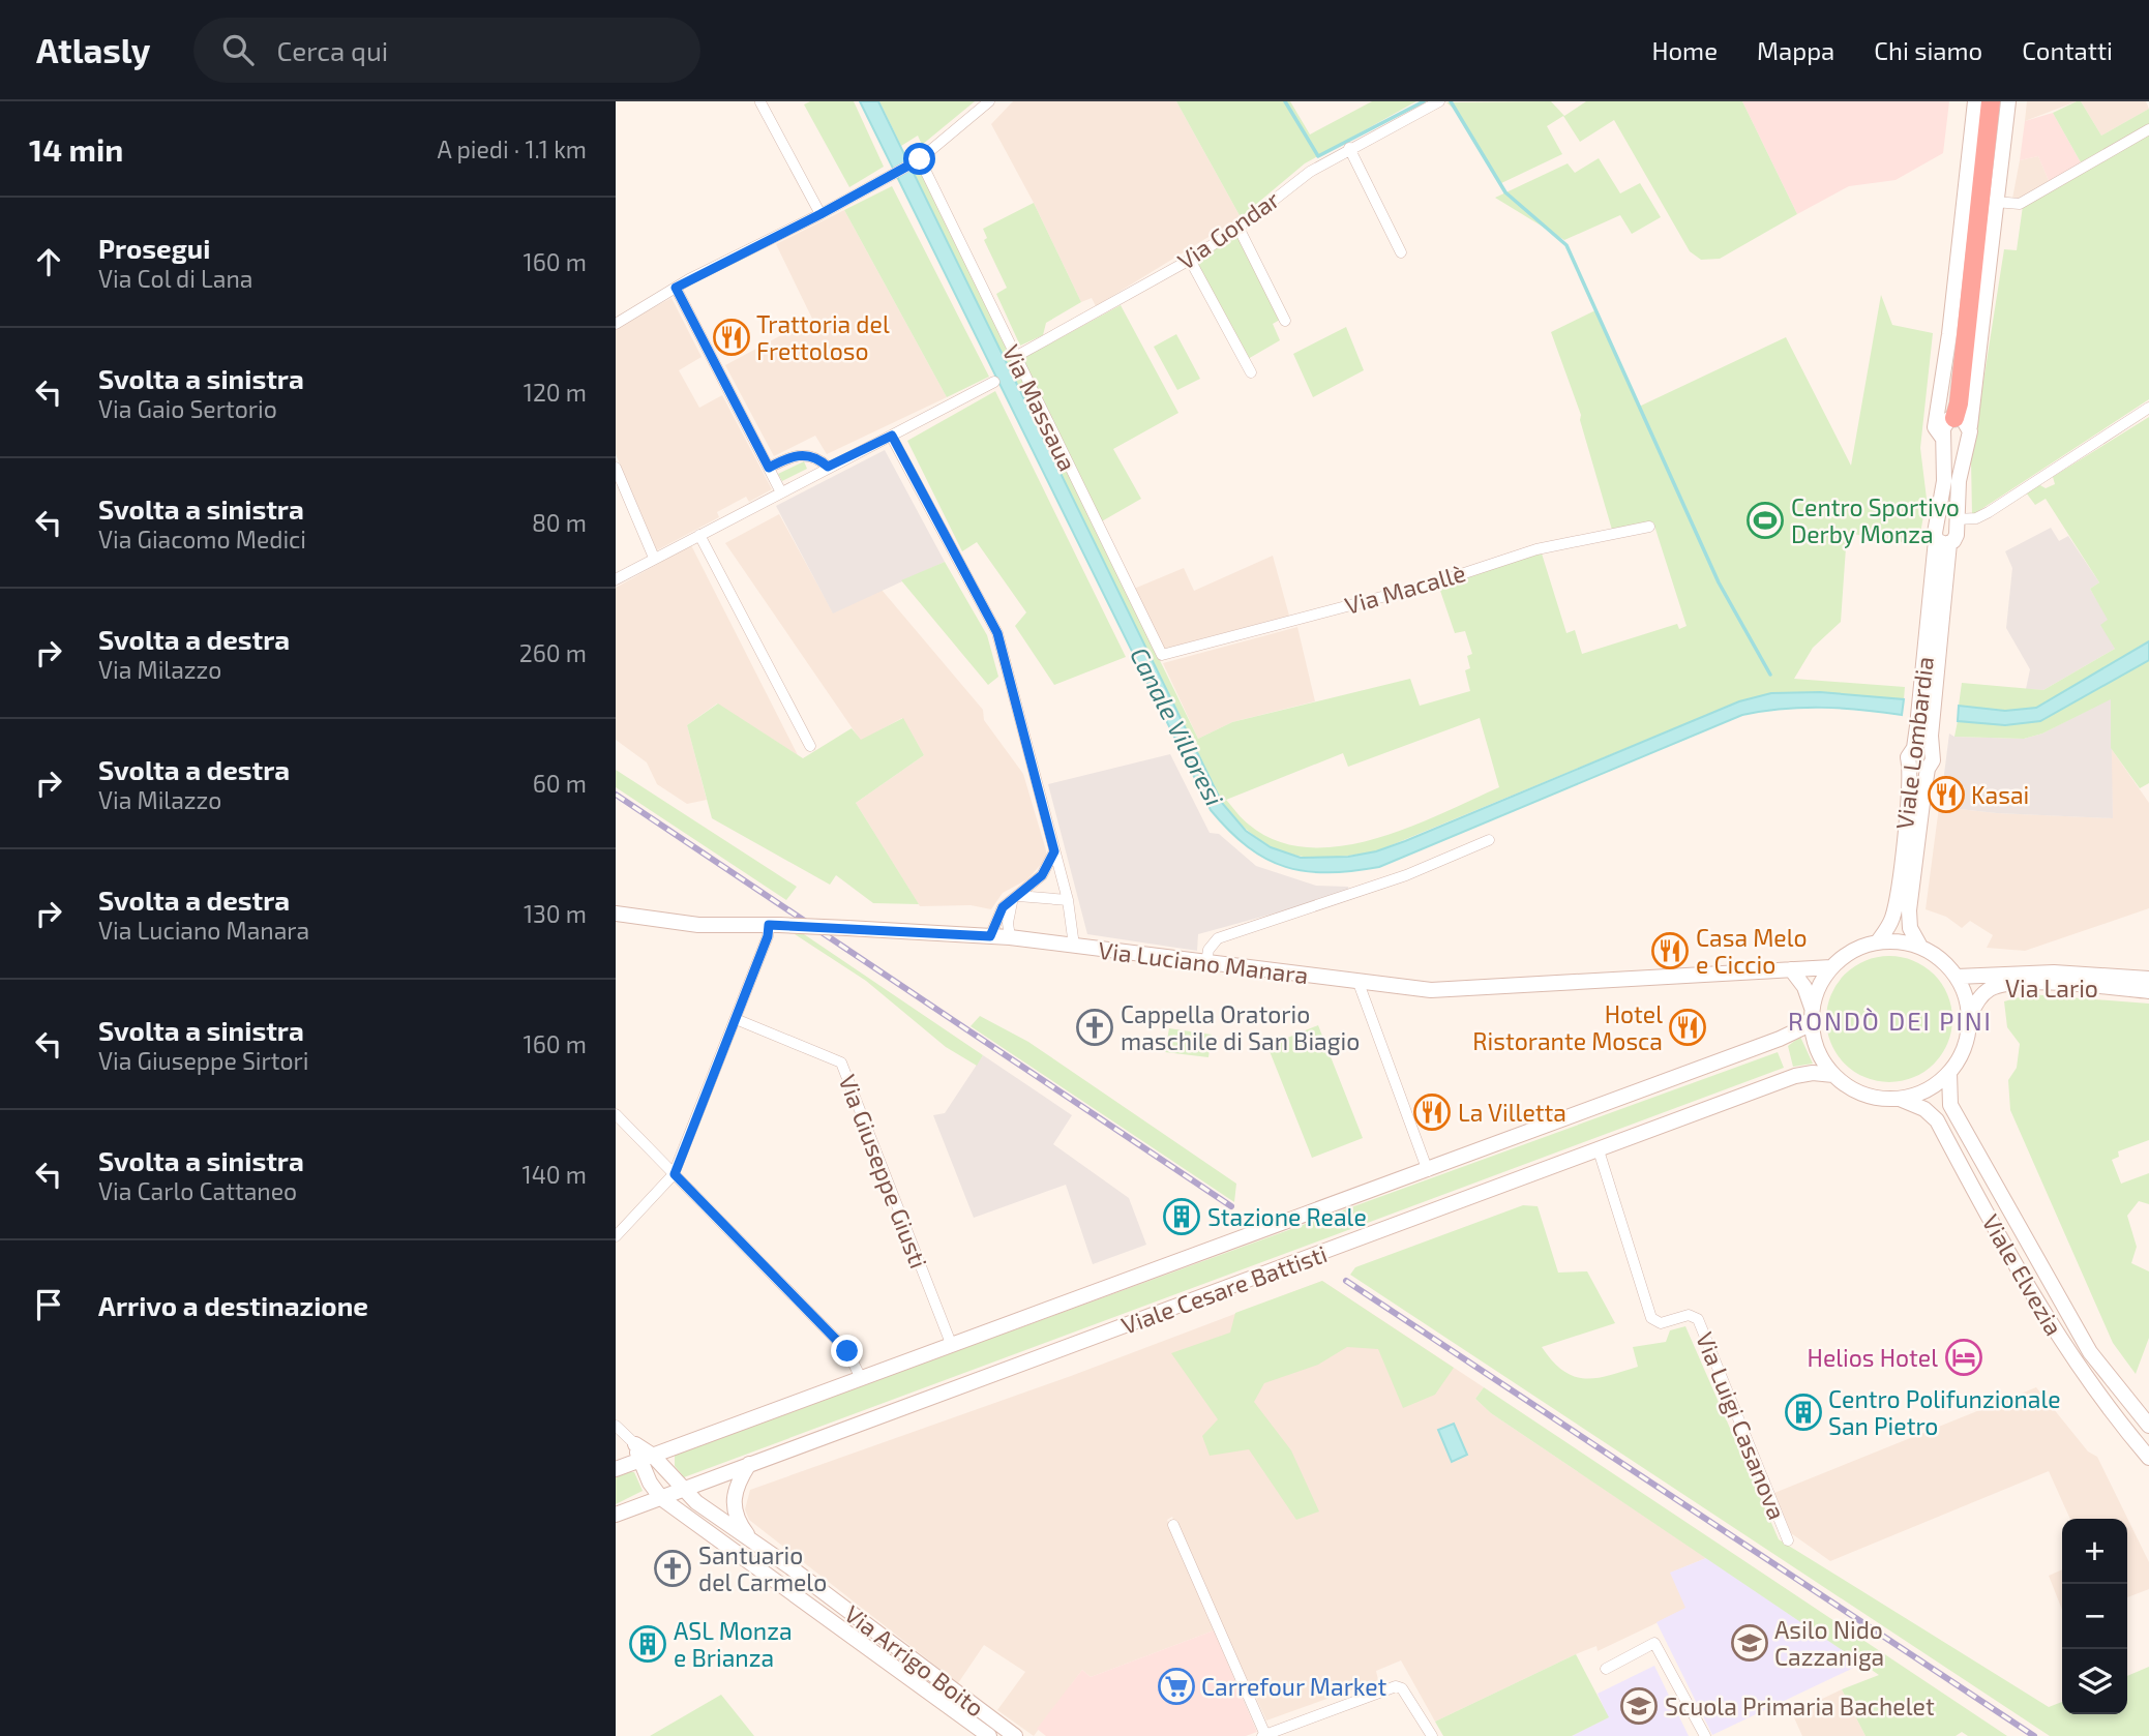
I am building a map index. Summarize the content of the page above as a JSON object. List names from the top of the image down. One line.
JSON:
{"streets":{"main road":["Viale Lombardia","Via Luciano Manara","Via Lario","Viale Elvezia","Viale Cesare Battisti","Via Arrigo Boito"],"street":["Via Gondar","Via Massaua","Via Macallè","Via Giuseppe Giusti","Via Luigi Casanova"]},"crossings":[["Via Gondar","Via Massaua"],["Via Massaua","Via Macallè"],["Viale Lombardia","Via Luciano Manara"],["Viale Lombardia","Via Lario"],["Viale Lombardia","Viale Elvezia"],["Viale Lombardia","Viale Cesare Battisti"],["Via Luciano Manara","Via Lario"],["Via Luciano Manara","Viale Elvezia"],["Via Luciano Manara","Viale Cesare Battisti"],["Via Lario","Viale Elvezia"],["Via Lario","Viale Cesare Battisti"],["Via Giuseppe Giusti","Viale Cesare Battisti"],["Viale Elvezia","Viale Cesare Battisti"],["Viale Cesare Battisti","Via Luigi Casanova"],["Viale Cesare Battisti","Via Arrigo Boito"]],"districts":["RONDÒ DEI PINI"],"water":["Canale Villoresi"],"places":{"restaurant":["Trattoria del Frettoloso","Kasai","Casa Melo e Ciccio","Hotel Ristorante Mosca","La Villetta"],"sports":["Centro Sportivo Derby Monza"],"church":["Cappella Oratorio maschile di San Biagio","Santuario del Carmelo"],"building":["Stazione Reale","Centro Polifunzionale San Pietro","ASL Monza e Brianza"],"hotel":["Helios Hotel"],"school or university":["Asilo Nido Cazzaniga","Scuola Primaria Bachelet"],"supermarket":["Carrefour Market"]},"page":{"header":"Atlasly","search":"Cerca qui","nav":["Home","Mappa","Chi siamo","Contatti"],"heading":["14 min","A piedi · 1.1 km"],"list":[["Prosegui","Via Col di Lana","160 m"],["Svolta a sinistra","Via Gaio Sertorio","120 m"],["Svolta a sinistra","Via Giacomo Medici","80 m"],["Svolta a destra","Via Milazzo","260 m"],["Svolta a destra","Via Milazzo","60 m"],["Svolta a destra","Via Luciano Manara","130 m"],["Svolta a sinistra","Via Giuseppe Sirtori","160 m"],["Svolta a sinistra","Via Carlo Cattaneo","140 m"],"Arrivo a destinazione"],"map_buttons":["+","−"]}}
